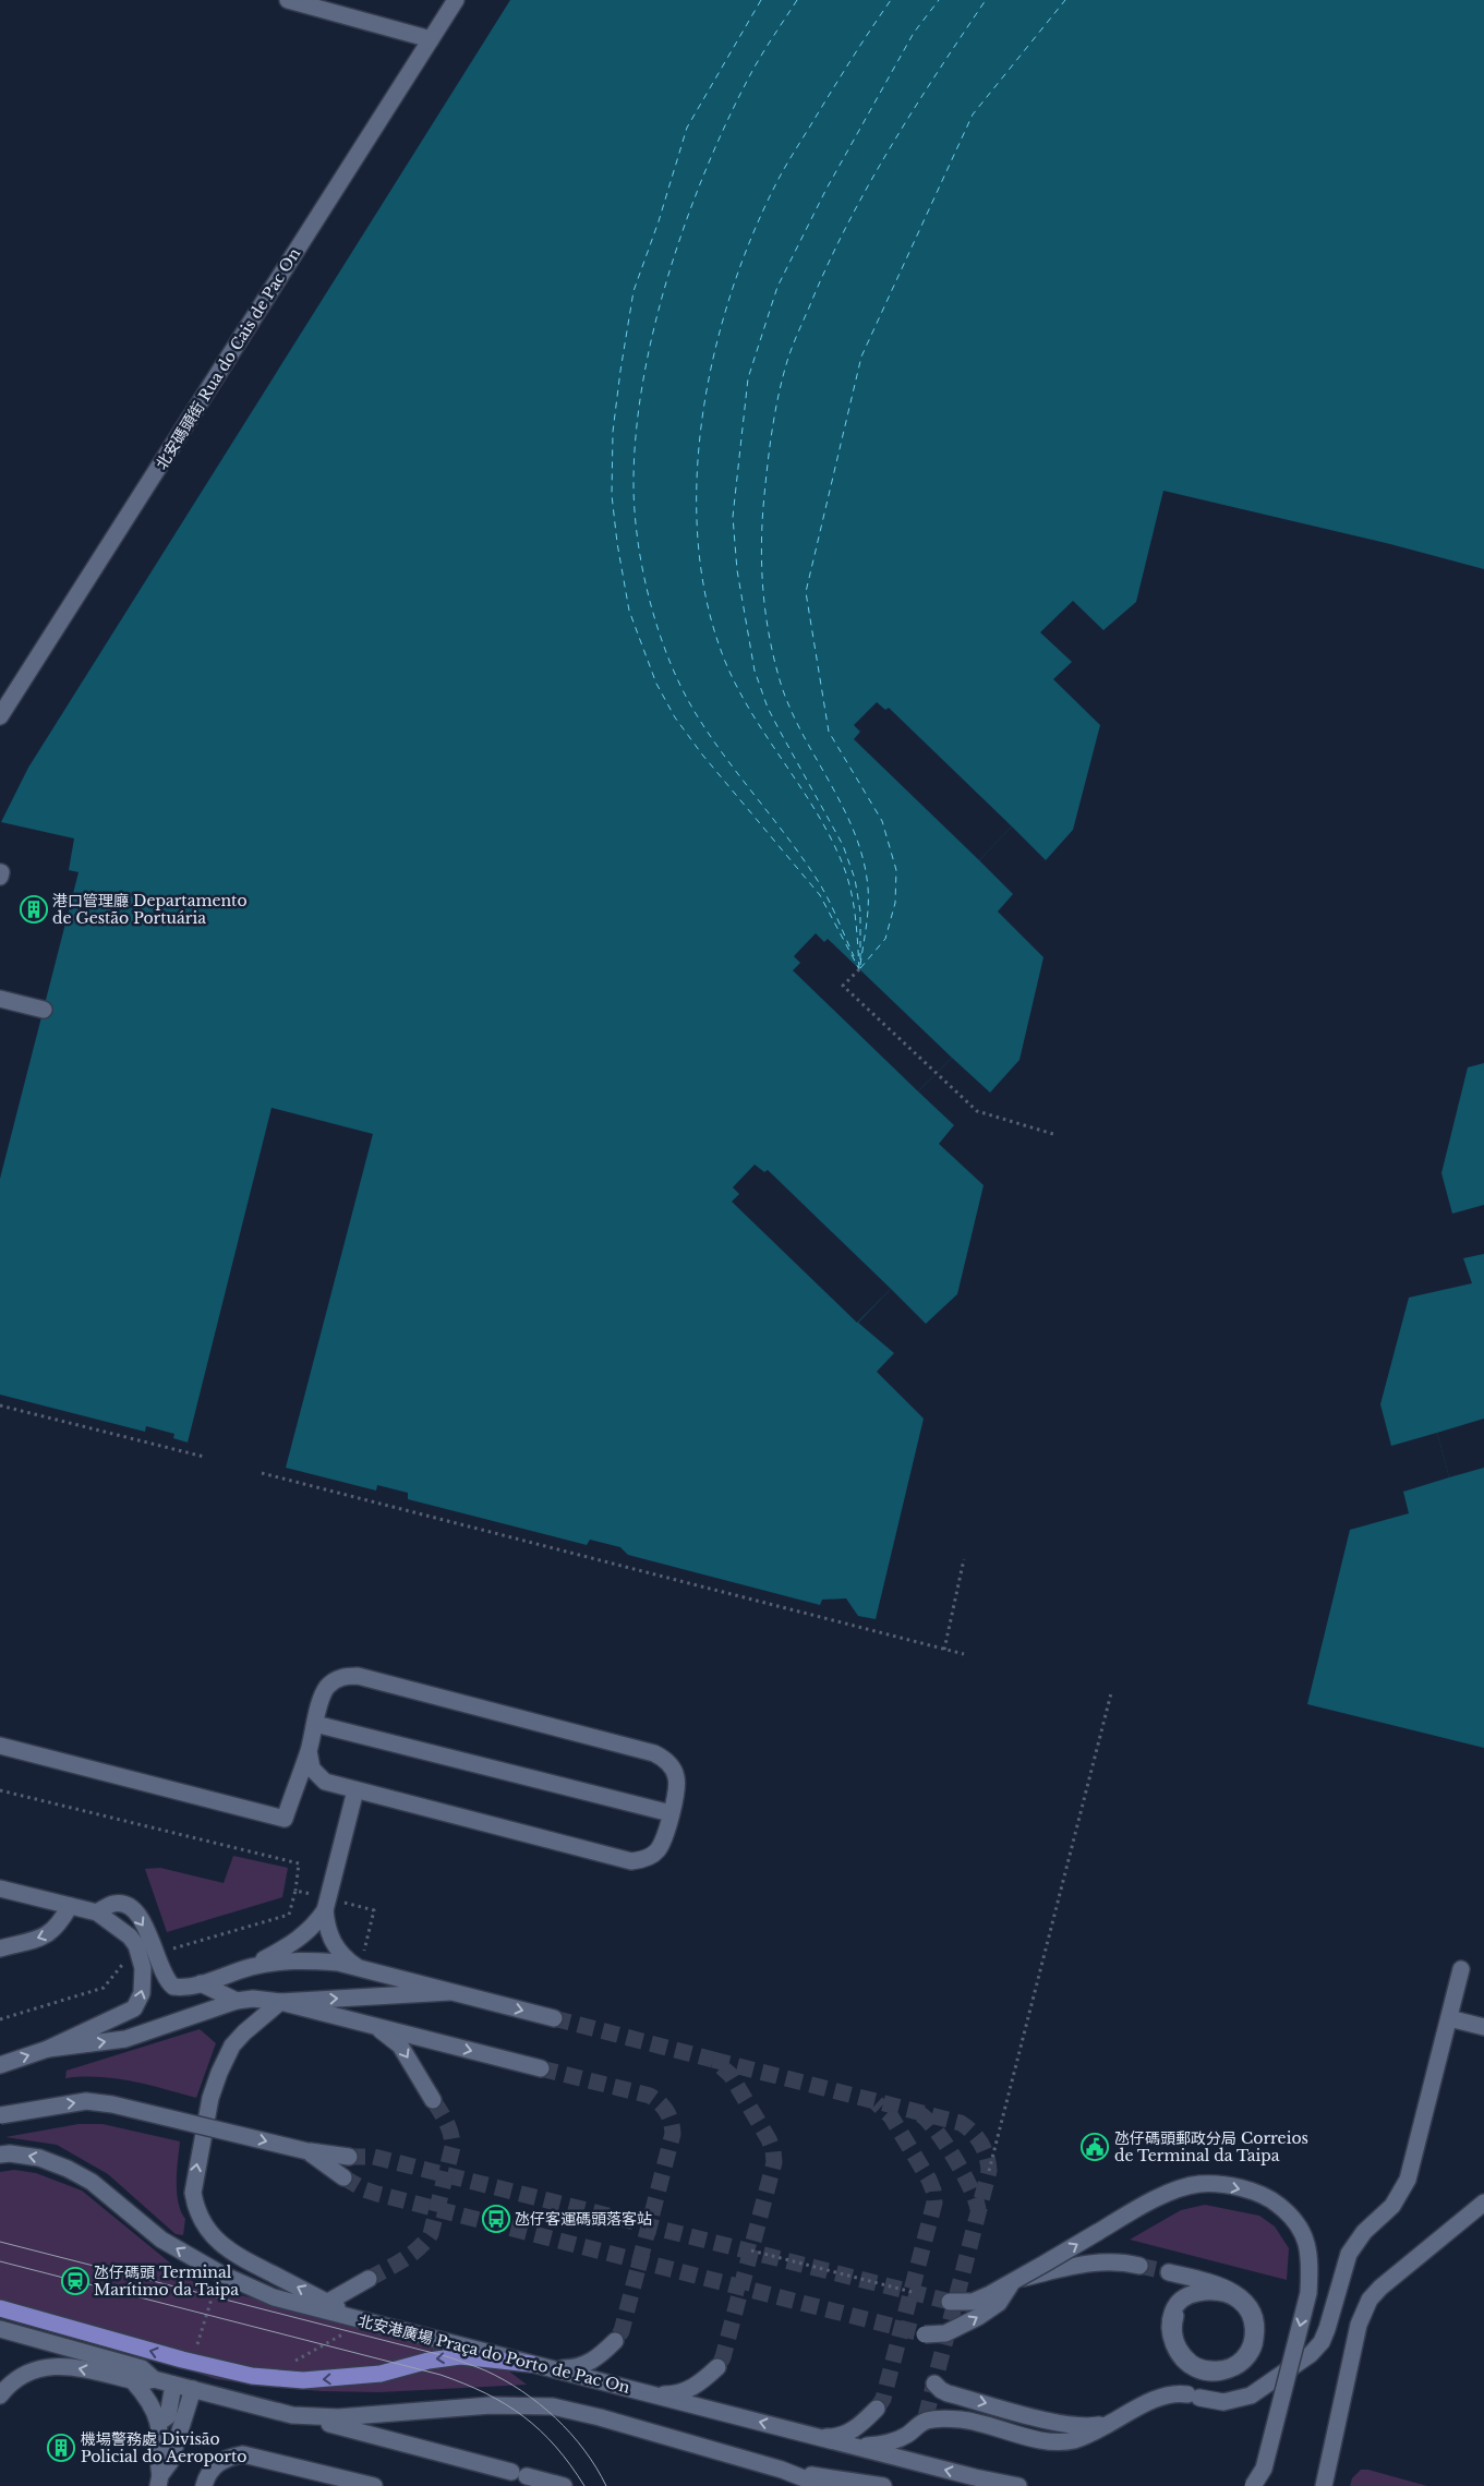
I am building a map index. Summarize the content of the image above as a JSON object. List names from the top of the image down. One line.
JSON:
{"streets":{"street":["北安碼頭街 Rua do Cais de Pac On","北安港廣場 Praça do Porto de Pac On"]},"places":{"building":["港口管理廳 Departamento de Gestão Portuária","機場警務處 Divisão Policial do Aeroporto"],"public building":["氹仔碼頭郵政分局 Correios de Terminal da Taipa"],"bus stop":["氹仔客運碼頭落客站"],"station":["氹仔碼頭 Terminal Marítimo da Taipa"]}}
